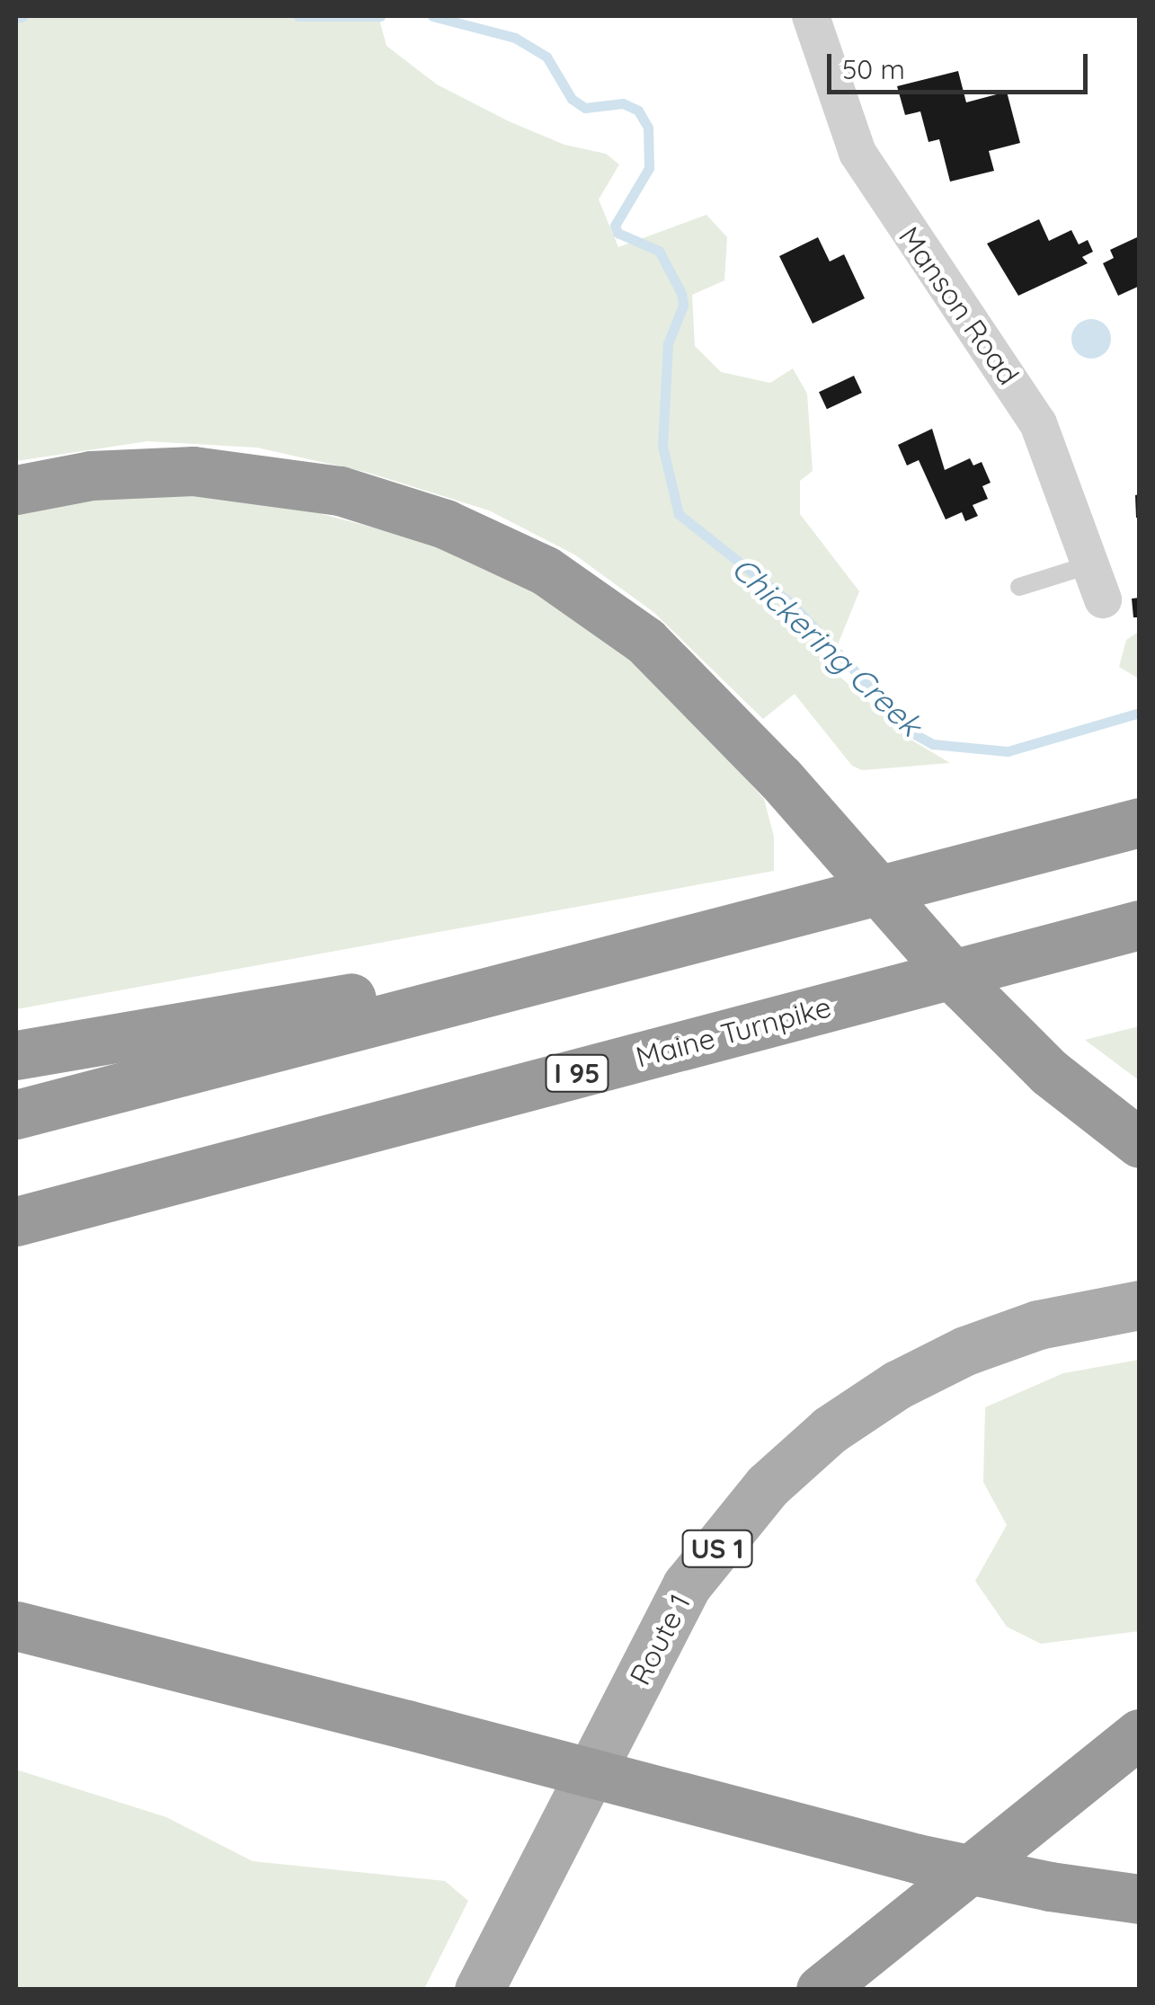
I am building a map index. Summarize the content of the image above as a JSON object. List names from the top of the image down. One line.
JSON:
{"streets":{"highway":["Maine Turnpike","I 95"],"main road":["US 1","Route 1"],"street":["Manson Road"]},"water":["Chickering Creek"],"scale_bar":"50 m"}
